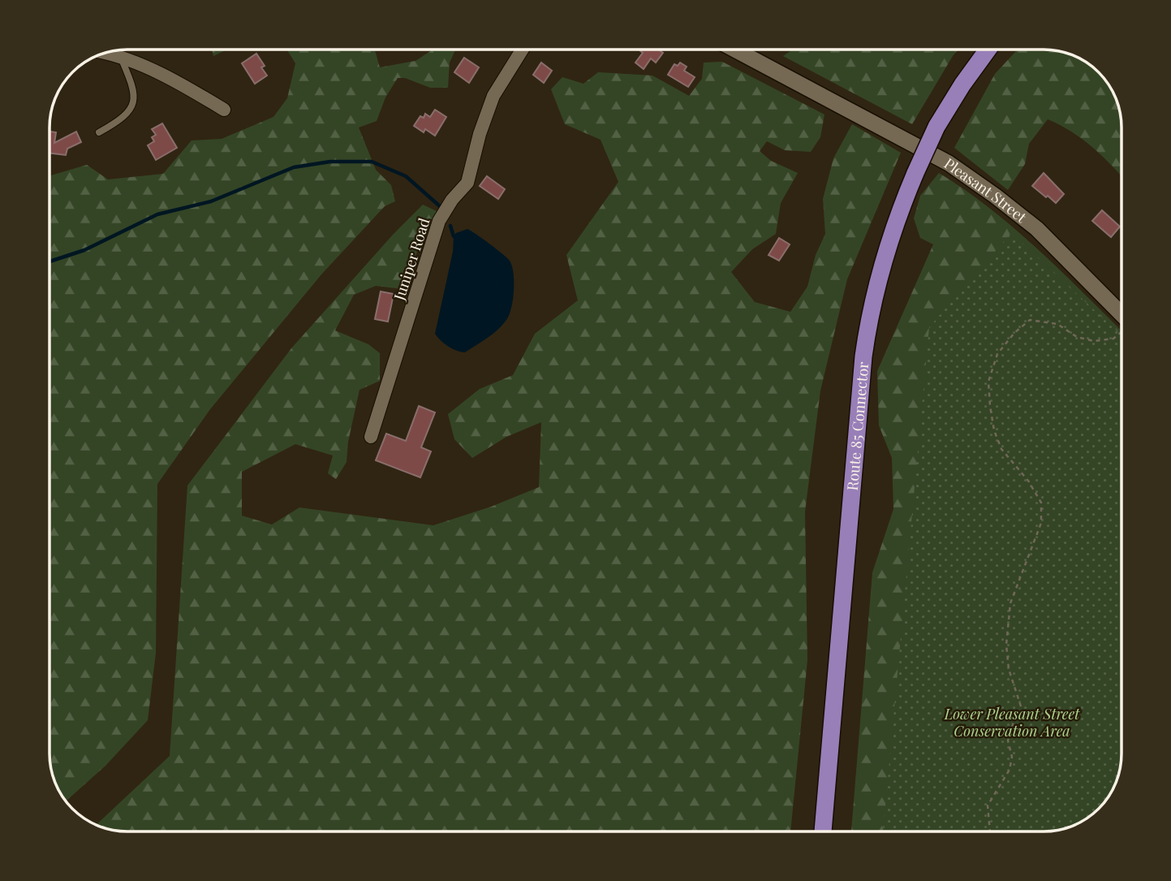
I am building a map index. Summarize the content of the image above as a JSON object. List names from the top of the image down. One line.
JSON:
{"streets":{"main road":["Route 85 Connector"],"street":["Pleasant Street","Juniper Road"]},"parks":["Lower Pleasant Street Conservation Area"]}
